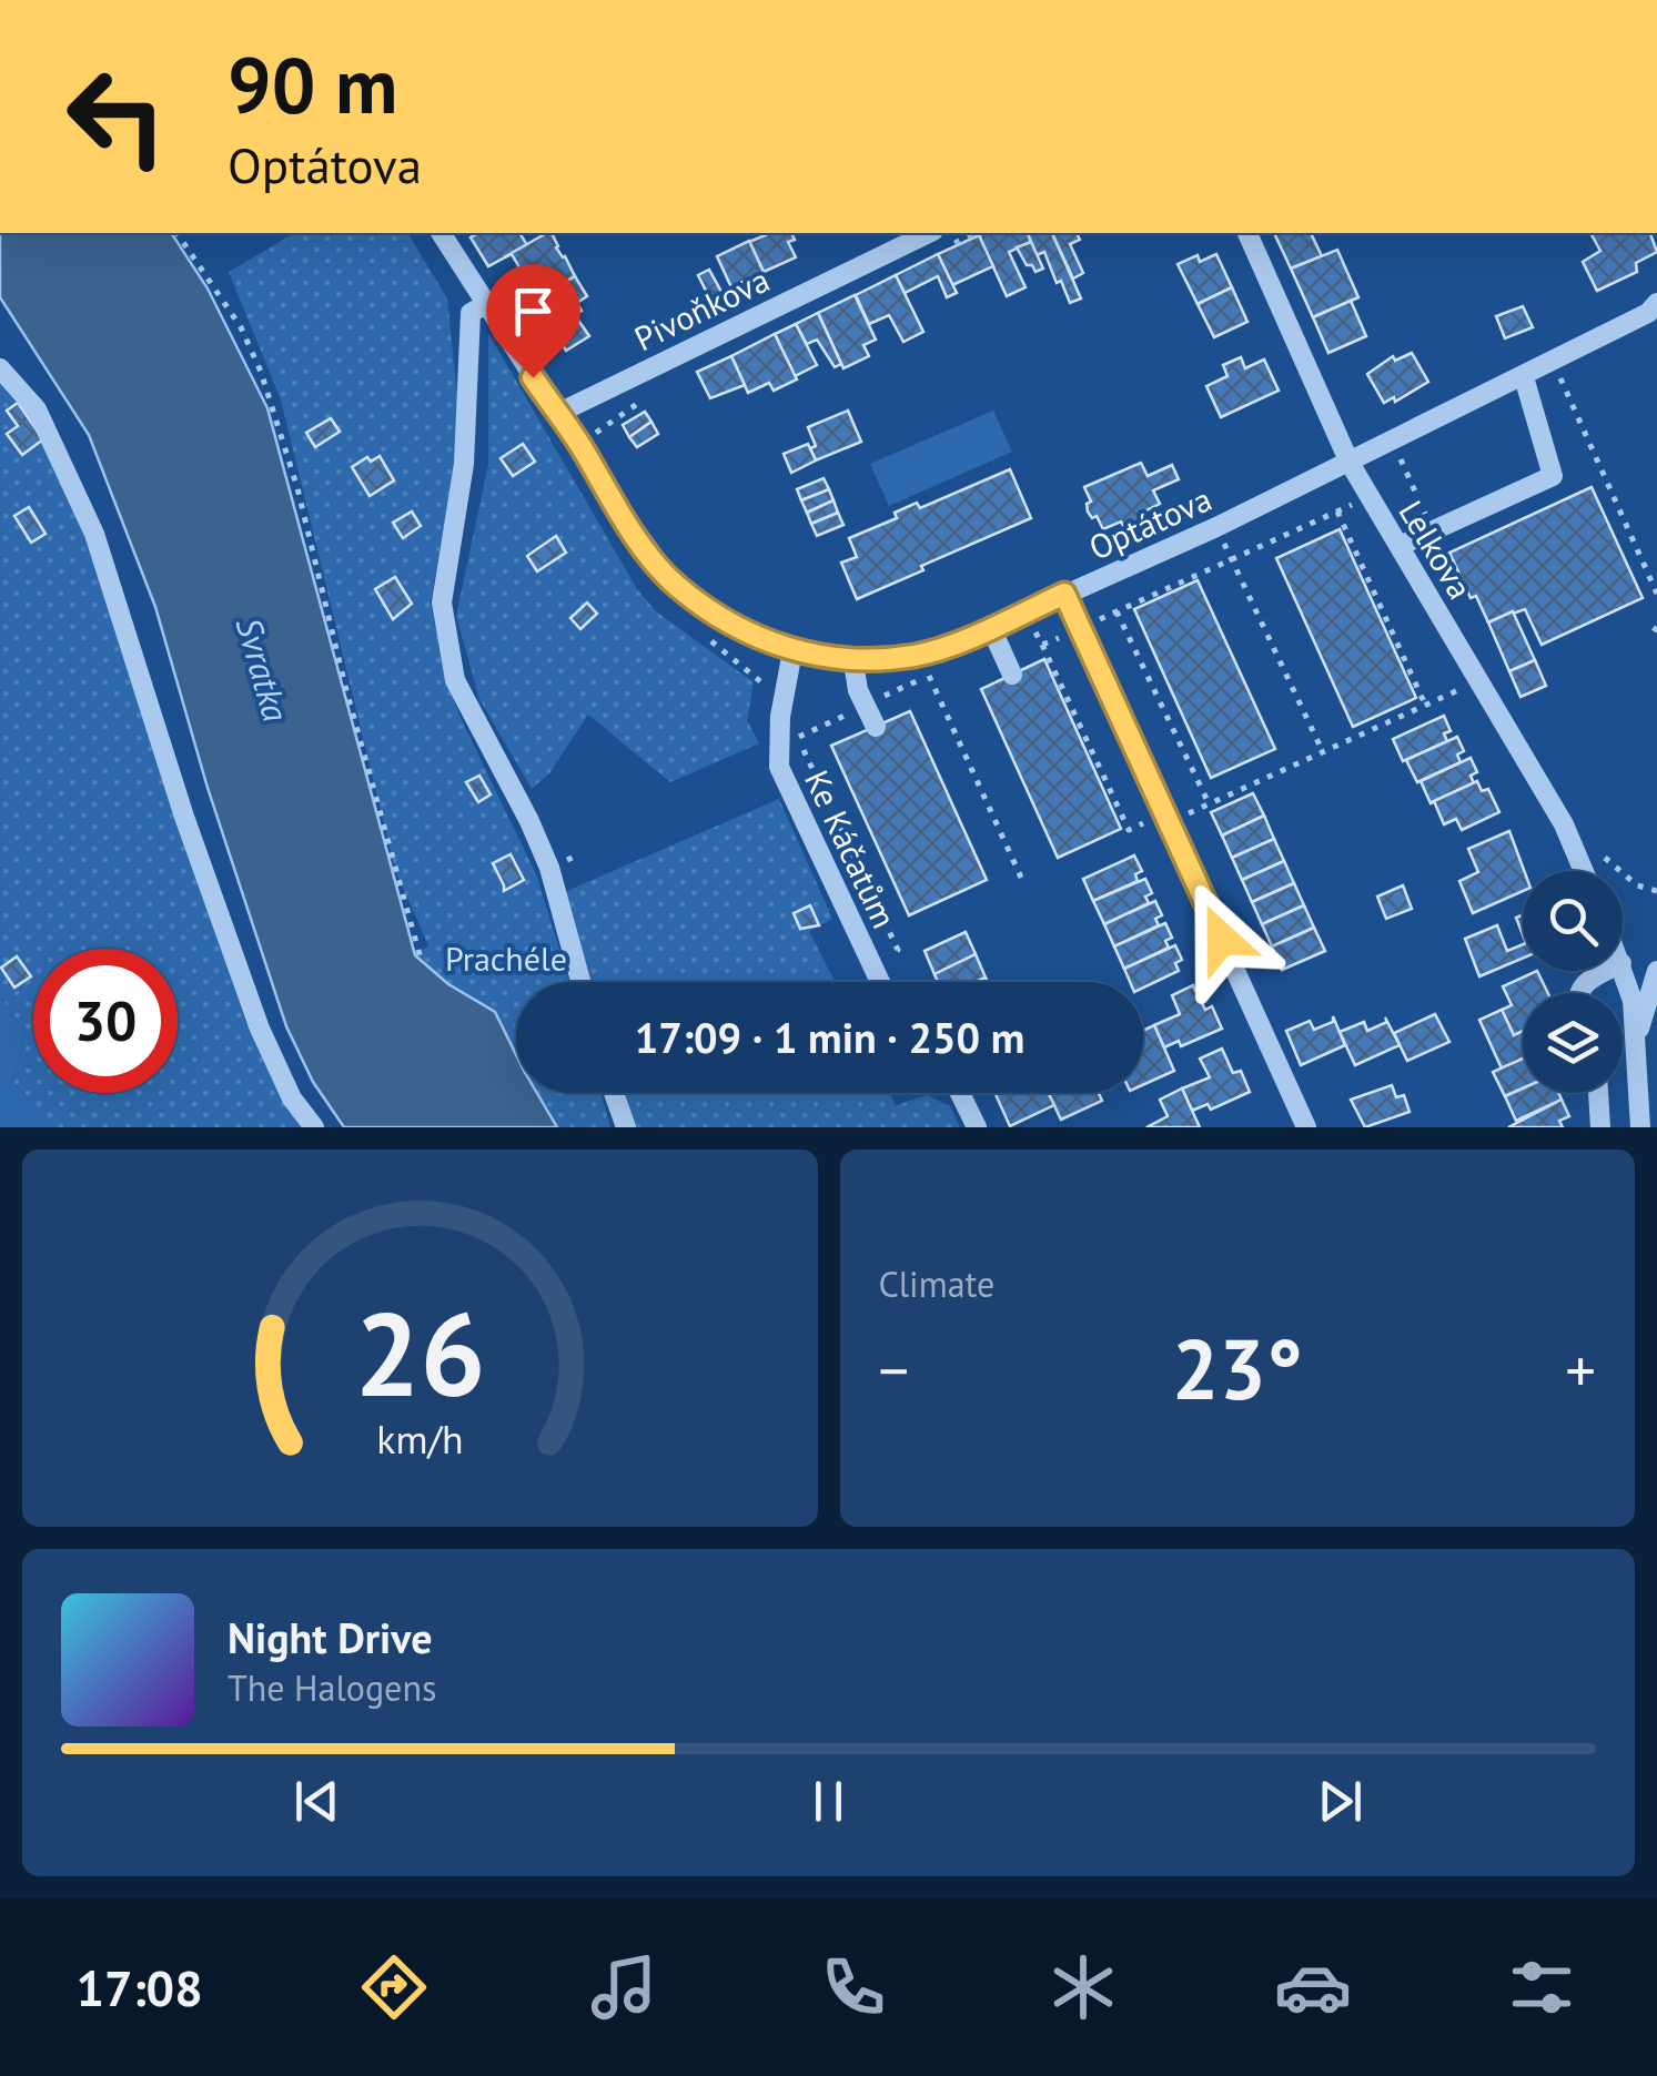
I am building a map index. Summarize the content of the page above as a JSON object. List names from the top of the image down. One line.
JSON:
{"streets":{"street":["Pivoňkova","Optátova","Lelkova","Ke Káčatům"]},"crossings":[["Pivoňkova","Optátova"],["Optátova","Lelkova"],["Optátova","Ke Káčatům"]],"water":["Svratka"],"parks":["Prachéle"],"page":{"turn":["90 m","Optátova"],"limit":"30","trip":"17:09 · 1 min · 250 m","tile":"Climate","heat":["−","23°","+"],"song":["Night Drive","The Halogens"],"tabs":"17:08","gauge":["26","km/h"]}}
